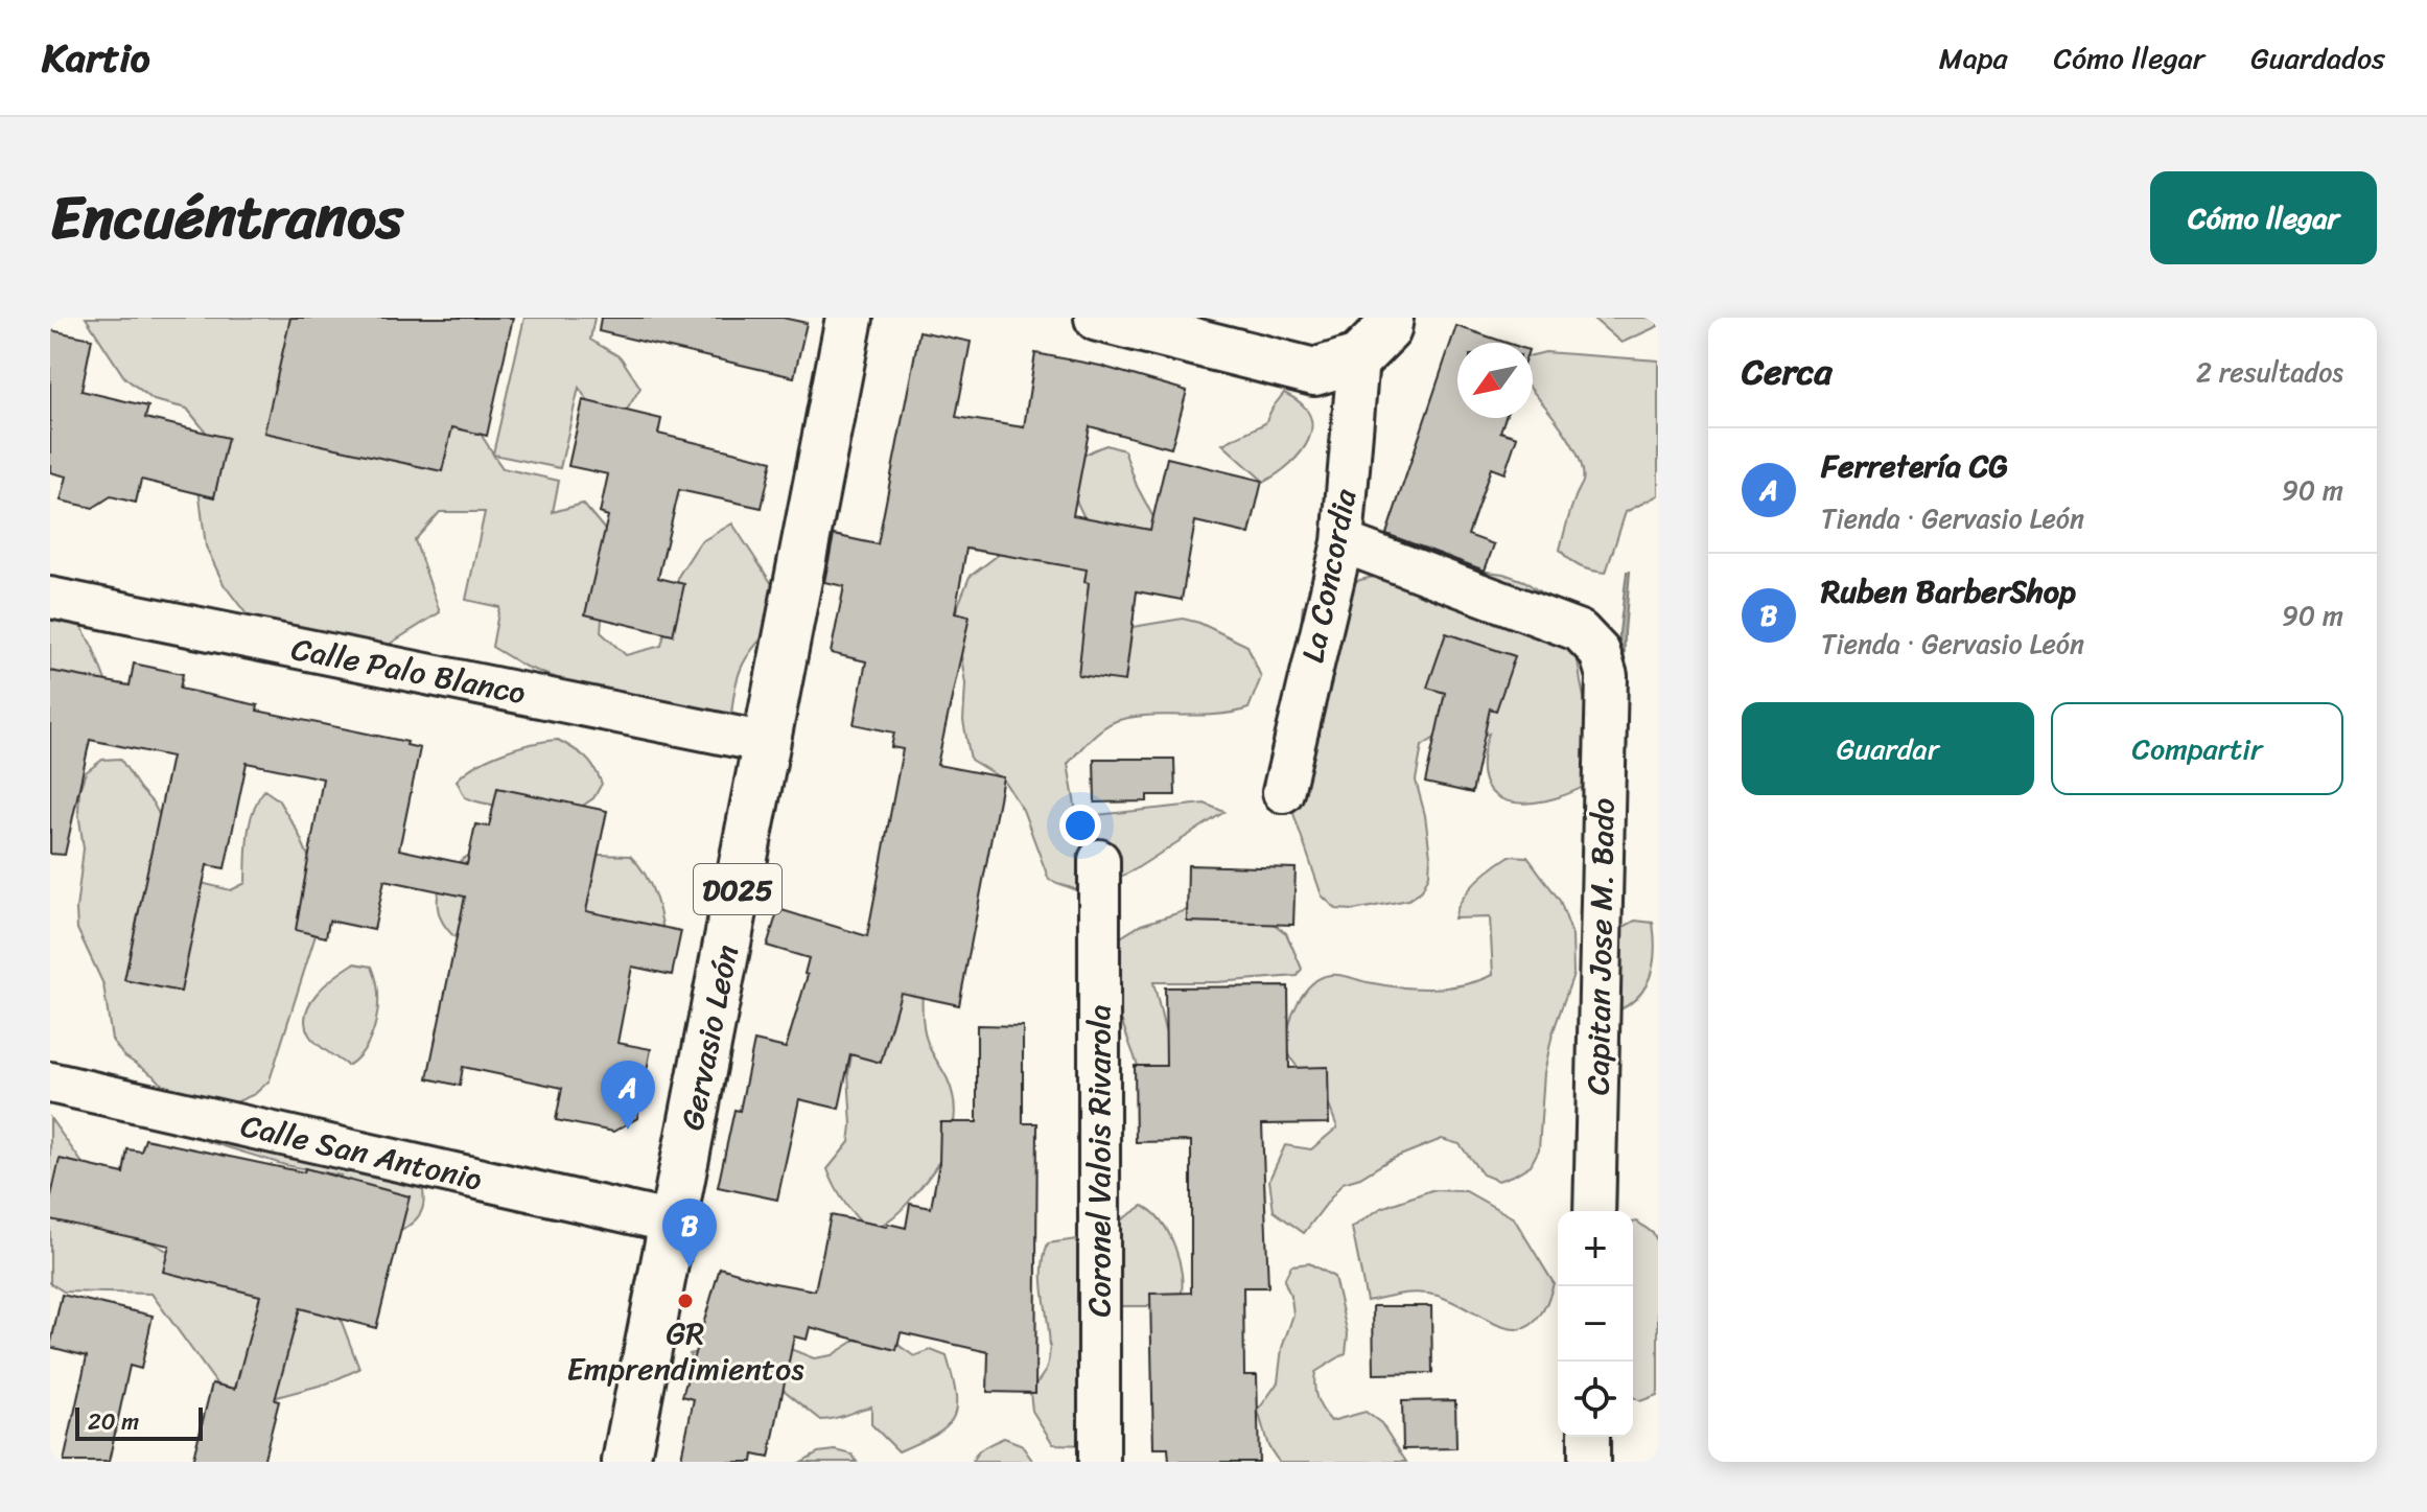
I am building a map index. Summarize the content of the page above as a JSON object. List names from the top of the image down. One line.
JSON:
{"streets":{"main road":["D025","Gervasio León"],"street":["La Concordia","Calle Palo Blanco","Capitan Jose M. Bado","Calle San Antonio","Coronel Valois Rivarola"]},"crossings":[["La Concordia","Capitan Jose M. Bado"],["Calle Palo Blanco","Gervasio León"],["Gervasio León","Calle San Antonio"]],"places":["GR Emprendimientos"],"scale_bar":"20 m","north":"bottom left","page":{"header":"Kartio","nav":["Mapa","Cómo llegar","Guardados"],"title":"Encuéntranos","buttons":["Cómo llegar",["Guardar","Compartir"]],"heading":["Cerca","2 resultados"],"list":[{"mark":"A","name":"Ferretería CG","note":"Tienda · Gervasio León","value":"90 m"},{"mark":"B","name":"Ruben BarberShop","note":"Tienda · Gervasio León","value":"90 m"}],"pins":["A","B"],"map_buttons":["+","−"],"scale":"20 m"}}
